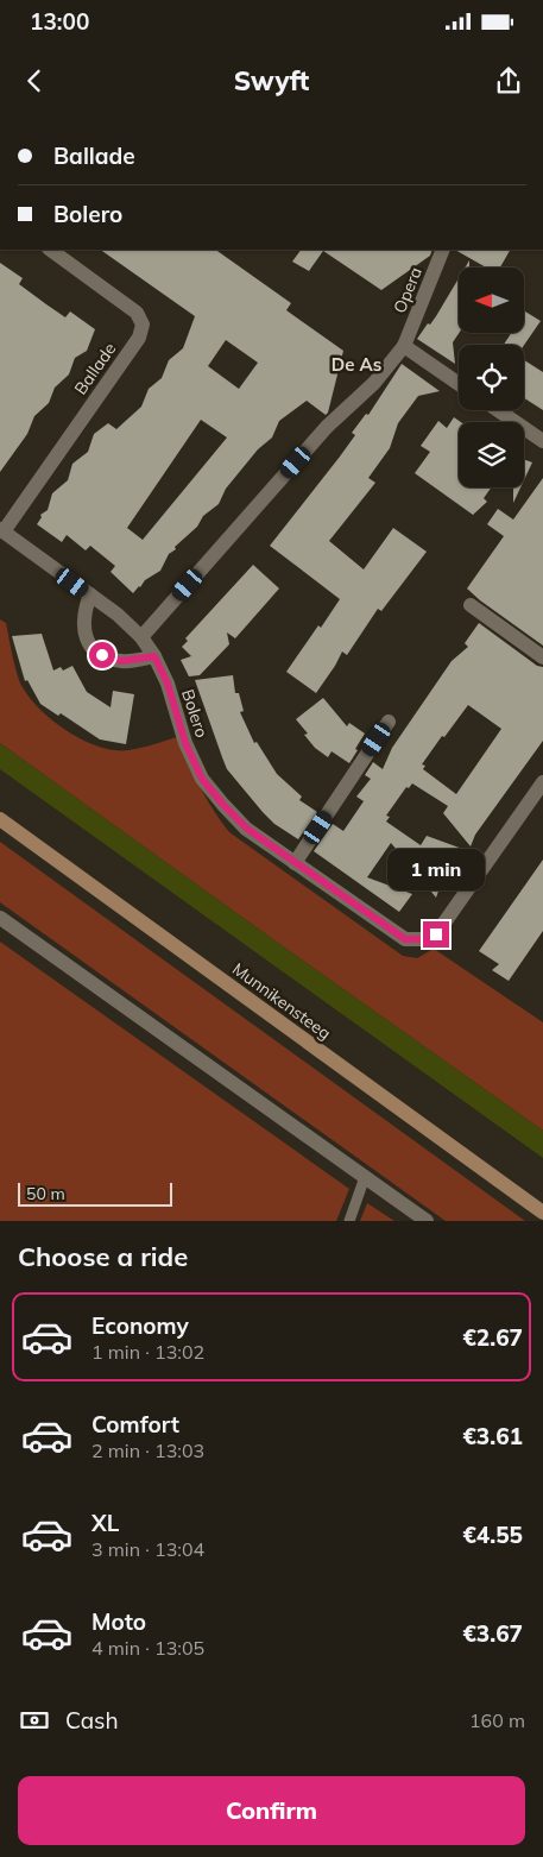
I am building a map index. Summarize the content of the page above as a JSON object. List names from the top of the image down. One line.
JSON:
{"streets":{"main road":["Munnikensteeg"],"street":["Opera","Ballade","Bolero"]},"crossings":[["Opera","Ballade"],["Opera","Bolero"],["Ballade","Bolero"]],"districts":["De As"],"scale_bar":"50 m","north":"left","page":{"status":"13:00","header":"Swyft","banner":["Ballade","Bolero"],"bubble":"1 min","scale":"50 m","heading":"Choose a ride","list":[{"name":"Economy","note":"1 min · 13:02","value":"€2.67"},{"name":"Comfort","note":"2 min · 13:03","value":"€3.61"},{"name":"XL","note":"3 min · 13:04","value":"€4.55"},{"name":"Moto","note":"4 min · 13:05","value":"€3.67"}],"pay":["Cash","160 m"],"buttons":"Confirm"}}
